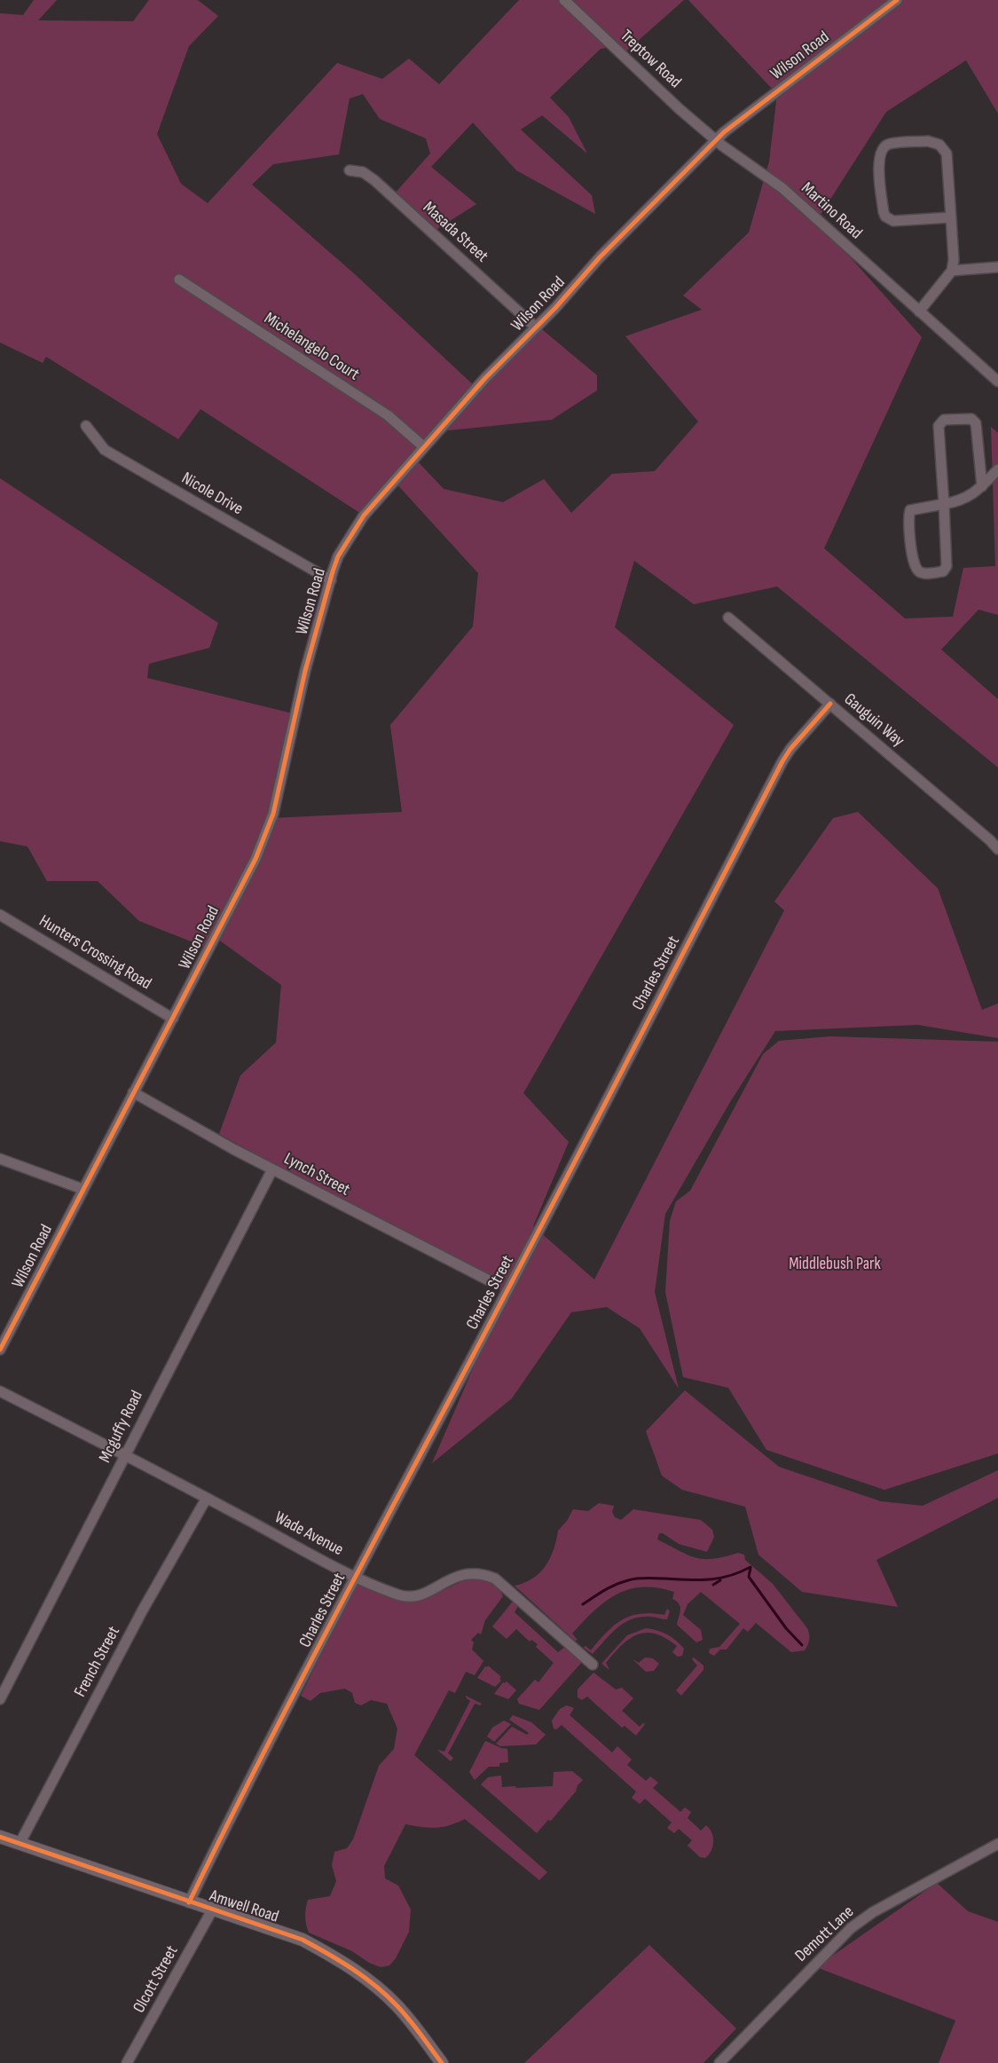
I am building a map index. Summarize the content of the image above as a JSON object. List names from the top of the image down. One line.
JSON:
{"streets":{"main road":["Amwell Road"],"street":["Wilson Road","Treptow Road","Martino Road","Masada Street","Michelangelo Court","Nicole Drive","Gauguin Way","Hunters Crossing Road","Charles Street","Lynch Street","Mcguffy Road","Wade Avenue","French Street","Demott Lane","Olcott Street"]},"crossings":[["Wilson Road","Treptow Road"],["Wilson Road","Martino Road"],["Wilson Road","Masada Street"],["Wilson Road","Michelangelo Court"],["Wilson Road","Nicole Drive"],["Wilson Road","Hunters Crossing Road"],["Wilson Road","Lynch Street"],["Treptow Road","Martino Road"],["Gauguin Way","Charles Street"],["Charles Street","Wade Avenue"],["Charles Street","Amwell Road"],["Lynch Street","Mcguffy Road"],["Mcguffy Road","Wade Avenue"],["Wade Avenue","French Street"],["French Street","Amwell Road"],["Amwell Road","Olcott Street"]],"parks":["Middlebush Park"]}
